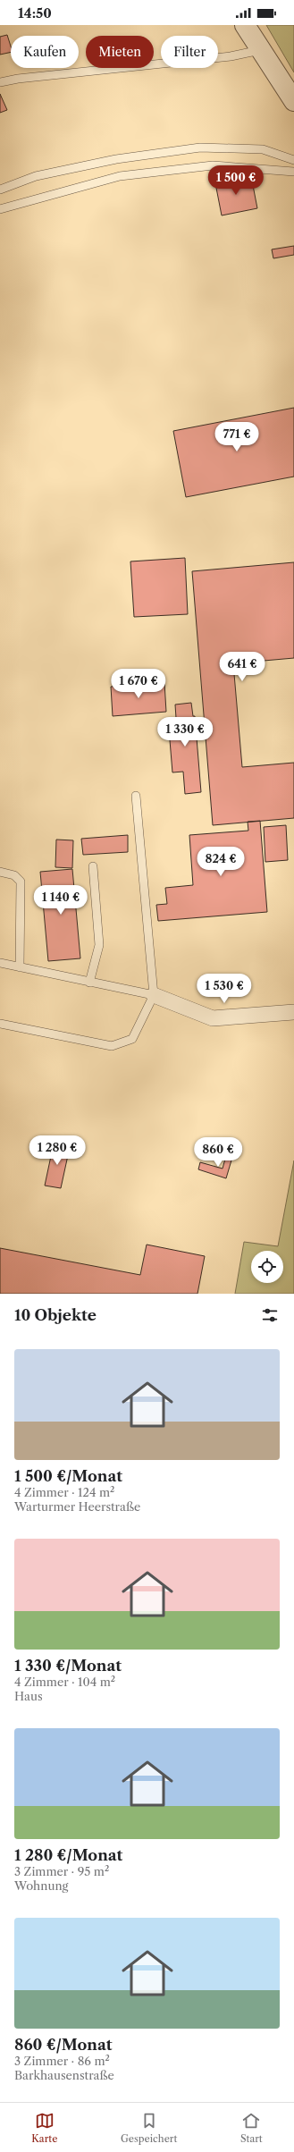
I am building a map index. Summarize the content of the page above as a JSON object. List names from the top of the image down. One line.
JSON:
{"page":{"status":"14:50","chip":["Kaufen","Mieten","Filter"],"price":["1 500 €","771 €","641 €","1 670 €","1 330 €","824 €","1 140 €","1 530 €","1 280 €","860 €"],"heading":"10 Objekte","list":[{"name":"1 500 €/Monat","note":"4 Zimmer · 124 m² · Warturmer Heerstraße"},{"name":"1 330 €/Monat","note":"4 Zimmer · 104 m² · Haus"},{"name":"1 280 €/Monat","note":"3 Zimmer · 95 m² · Wohnung"},{"name":"860 €/Monat","note":"3 Zimmer · 86 m² · Barkhausenstraße"}],"tabs":["Karte","Gespeichert","Start"]}}
